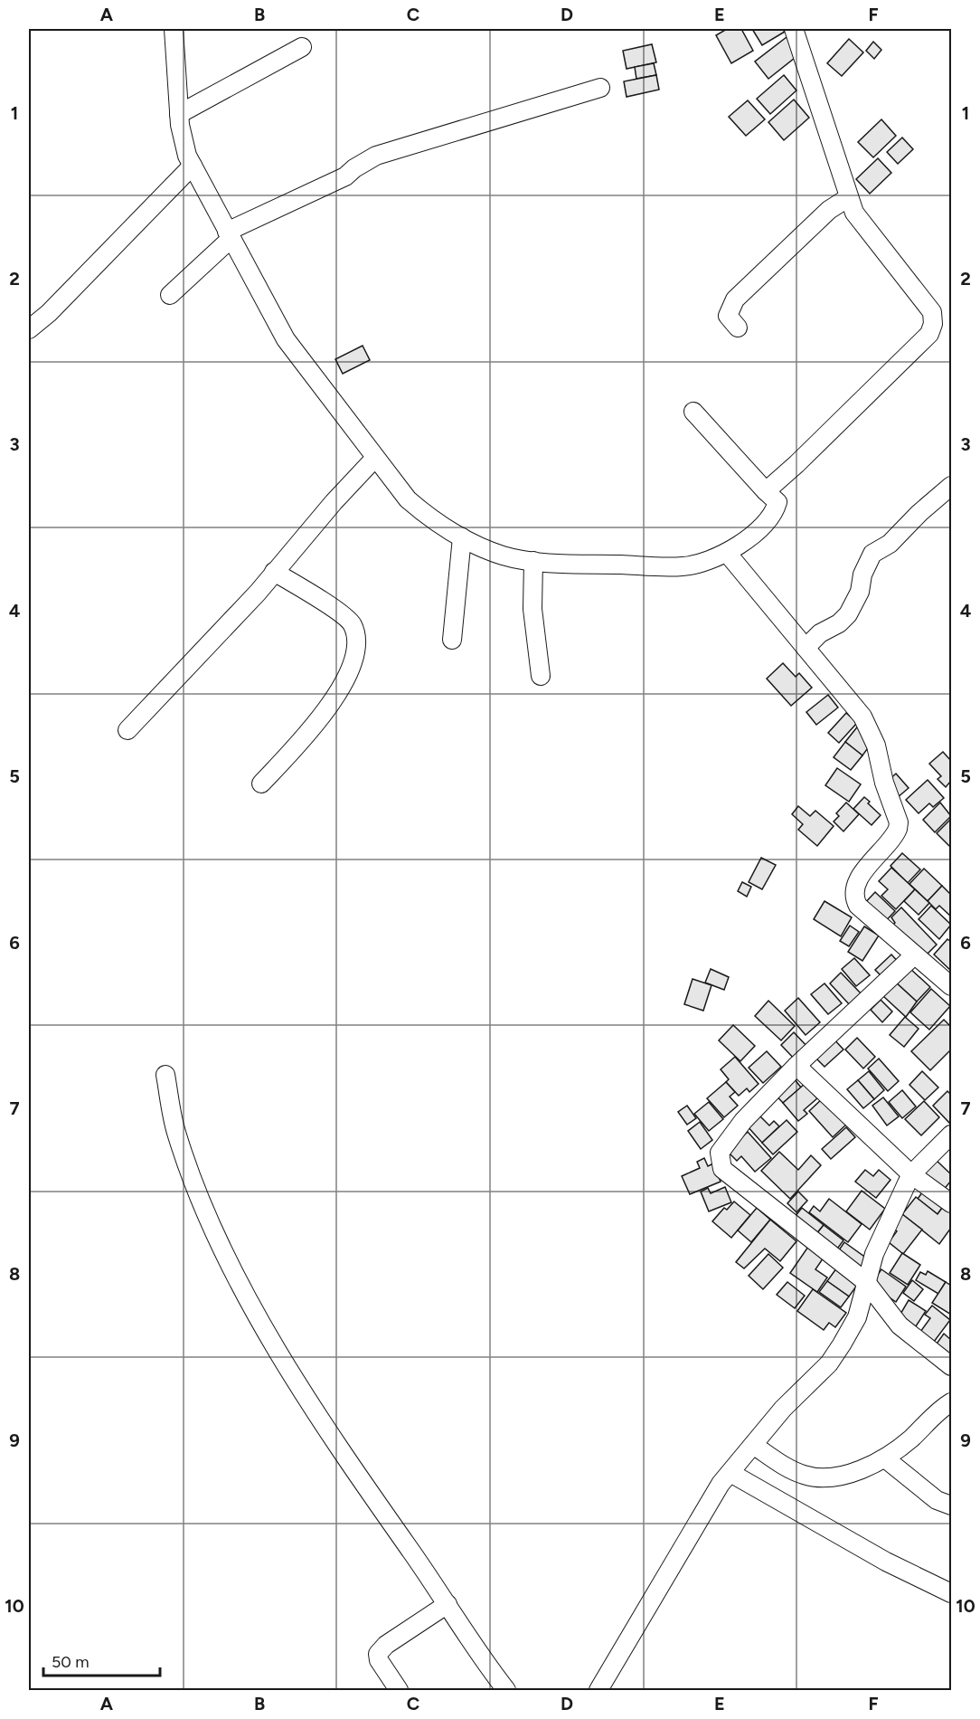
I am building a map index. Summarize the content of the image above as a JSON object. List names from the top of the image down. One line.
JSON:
{"scale_bar":"50 m","grid":{"columns":["A","B","C","D","E","F"],"rows":["1","2","3","4","5","6","7","8","9","10"]}}
